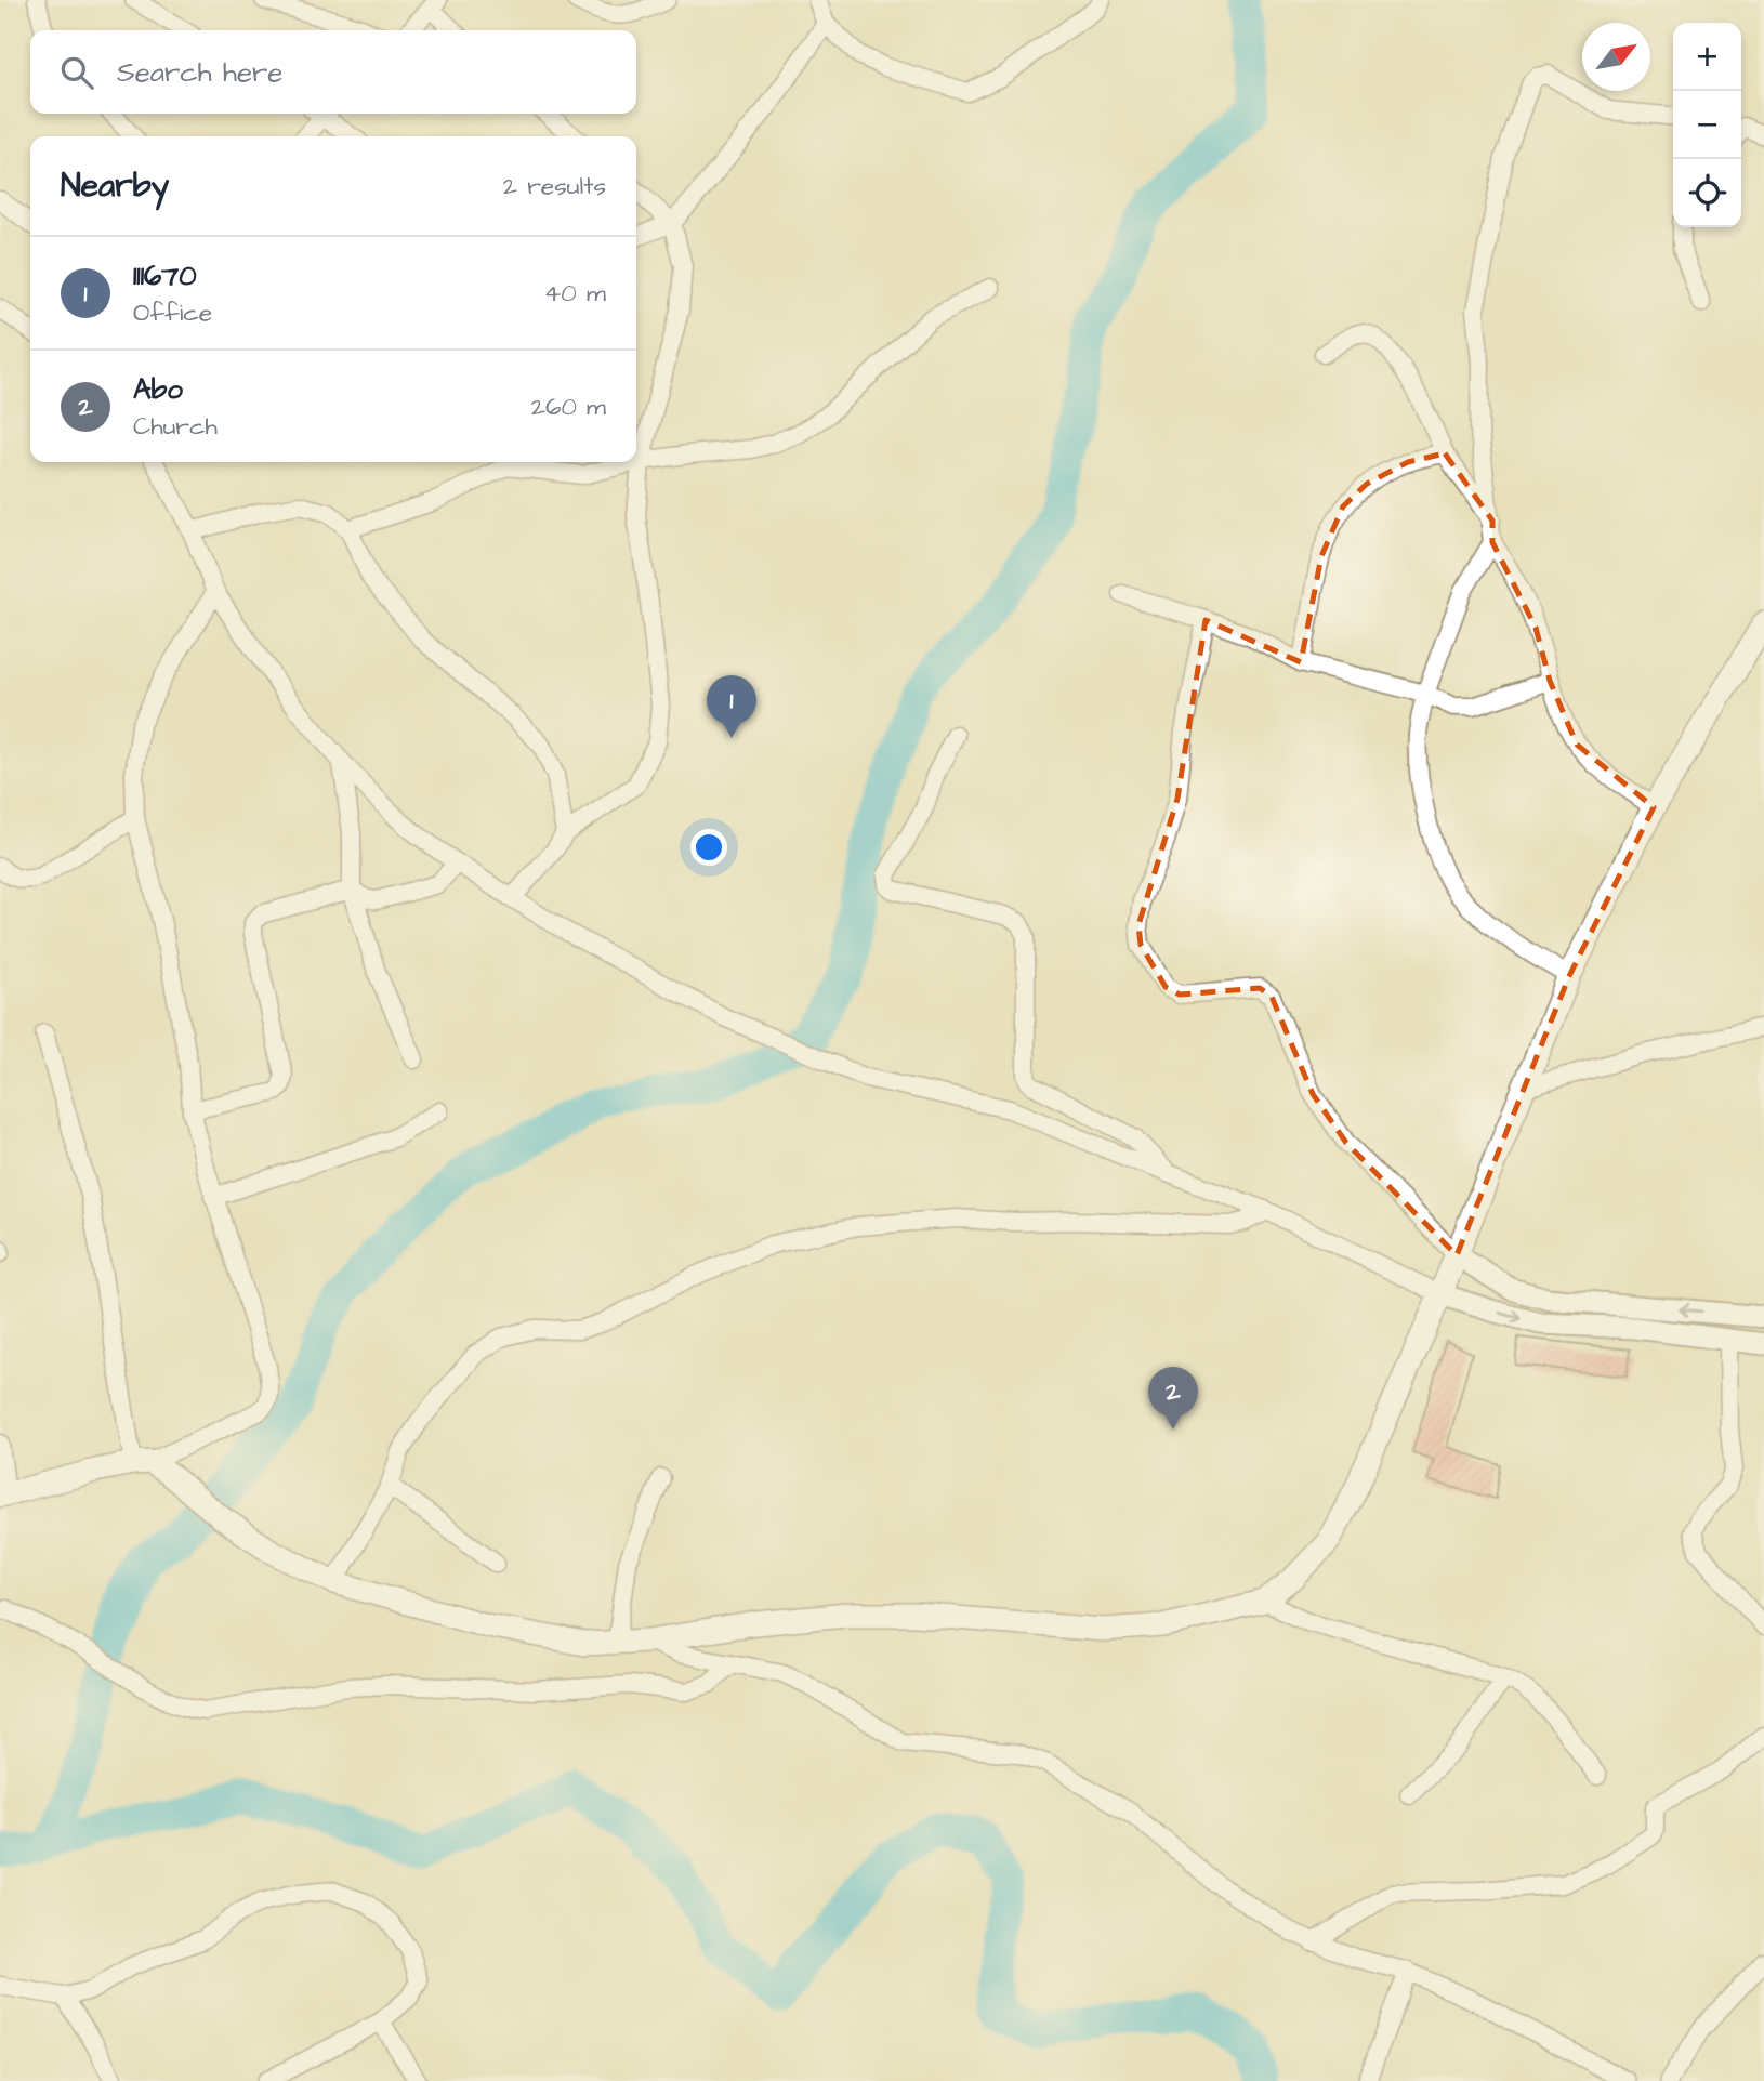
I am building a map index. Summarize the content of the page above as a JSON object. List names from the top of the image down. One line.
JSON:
{"north":"top right","page":{"map_buttons":["+","−"],"search":"Search here","heading":["Nearby","2 results"],"list":[{"mark":"1","name":"111670","note":"Office","value":"40 m"},{"mark":"2","name":"Abo","note":"Church","value":"260 m"}],"pins":["1","2"]}}
